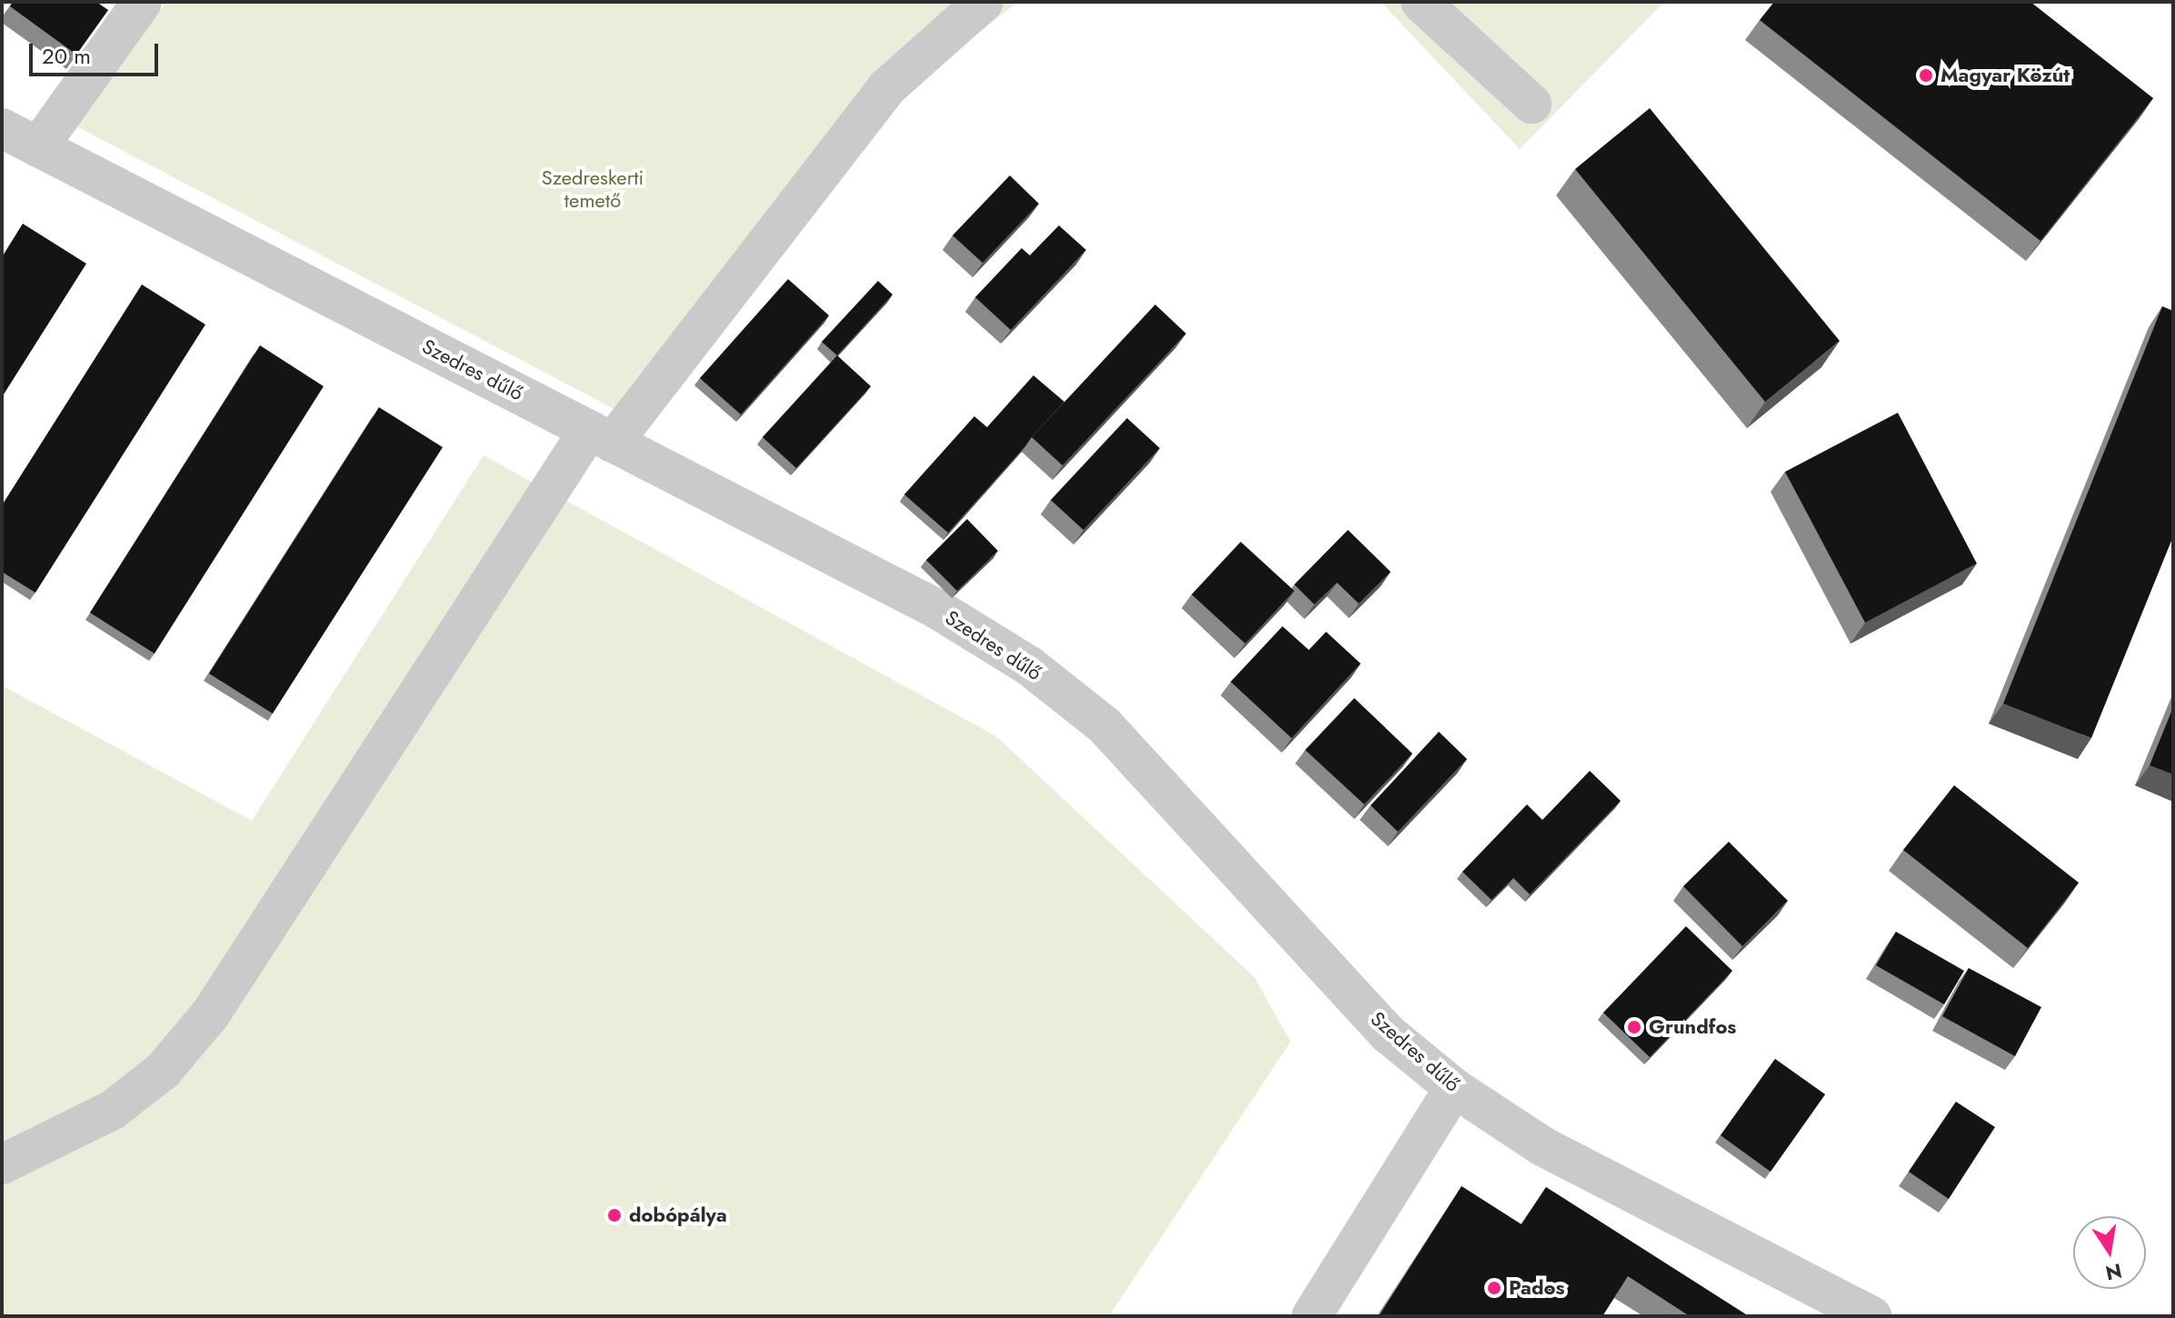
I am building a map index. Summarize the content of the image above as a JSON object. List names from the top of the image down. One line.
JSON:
{"streets":{"street":["Szedres dűlő"]},"parks":["Szedreskerti temető"],"places":["Magyar Közút","Grundfos","dobópálya","Pados"],"scale_bar":"20 m","north":"bottom"}
